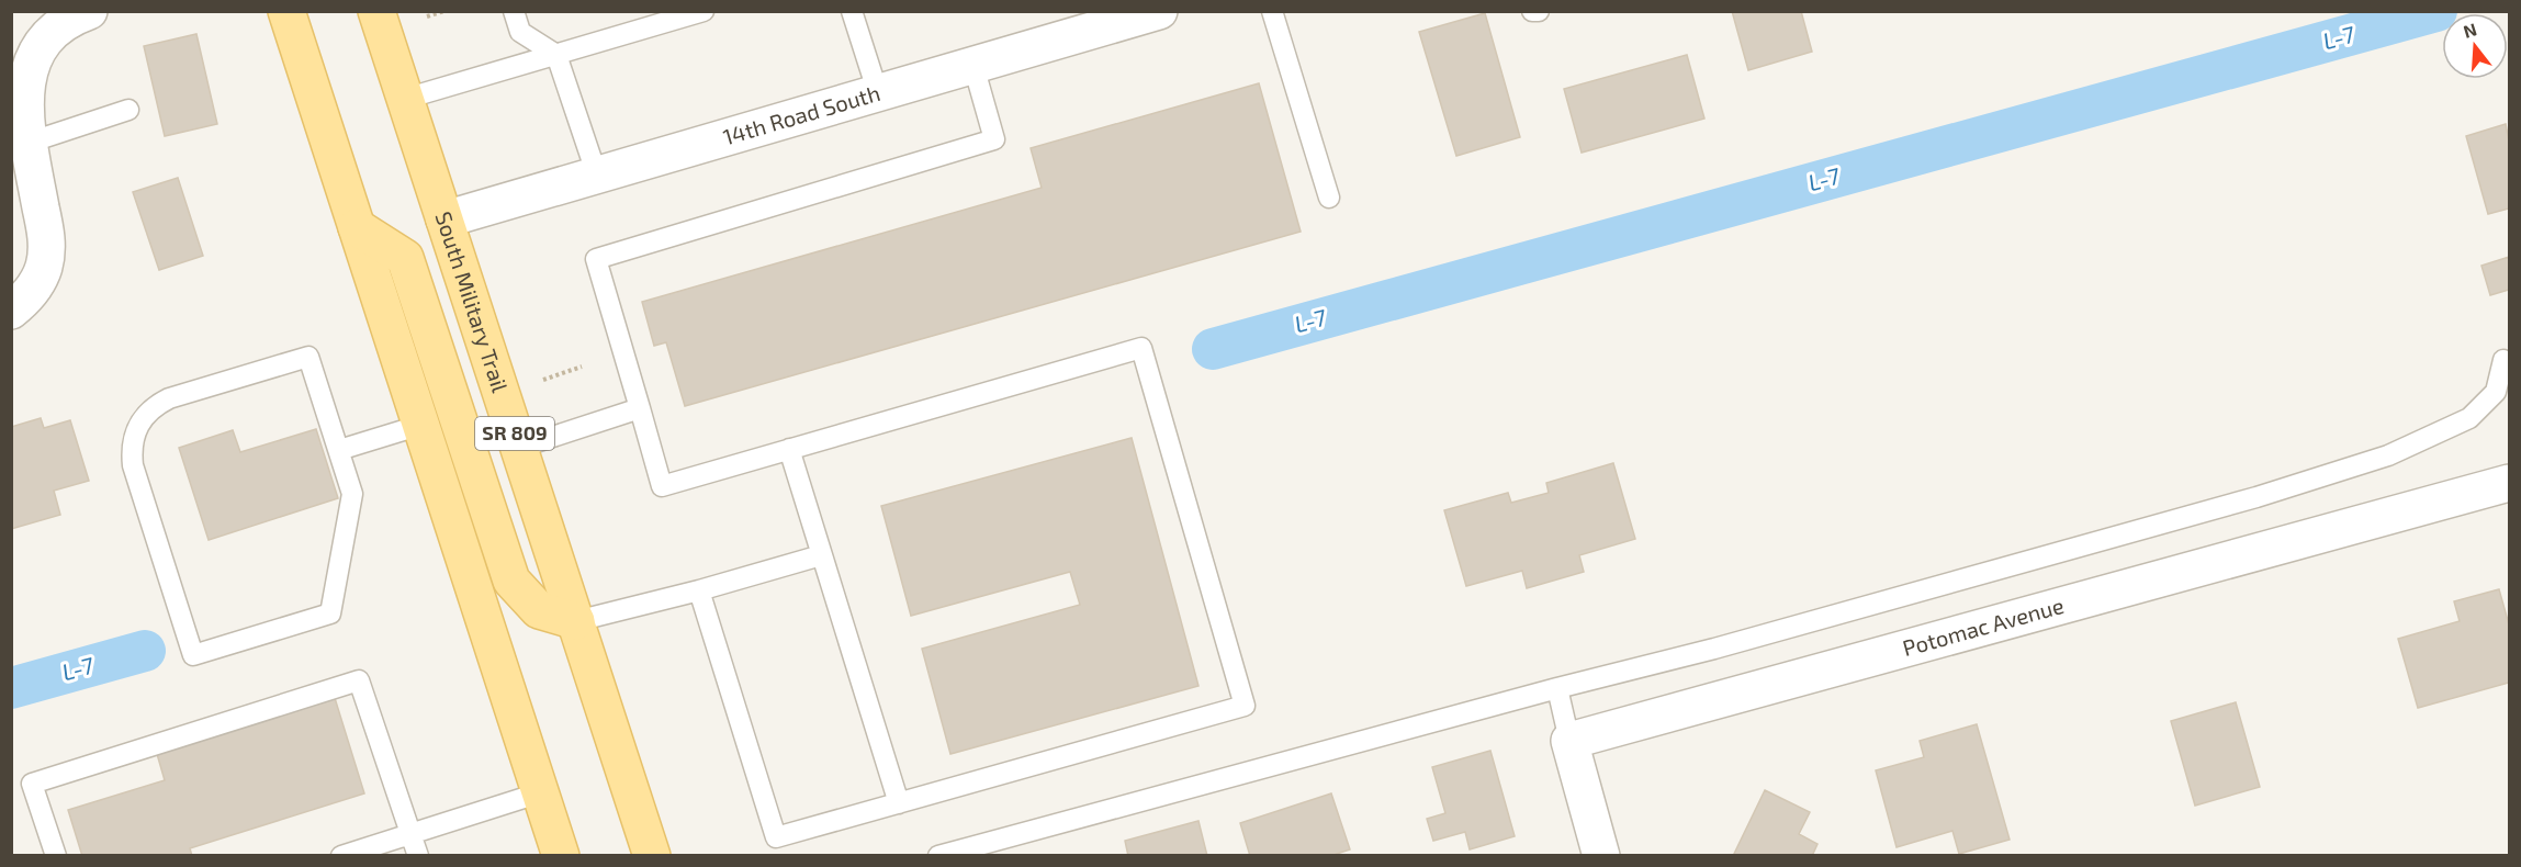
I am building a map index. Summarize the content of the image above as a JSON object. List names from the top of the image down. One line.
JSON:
{"streets":{"main road":["South Military Trail","SR 809"],"street":["14th Road South","Potomac Avenue"]},"crossings":[["14th Road South","South Military Trail"]],"water":["L-7"],"north":"top"}
